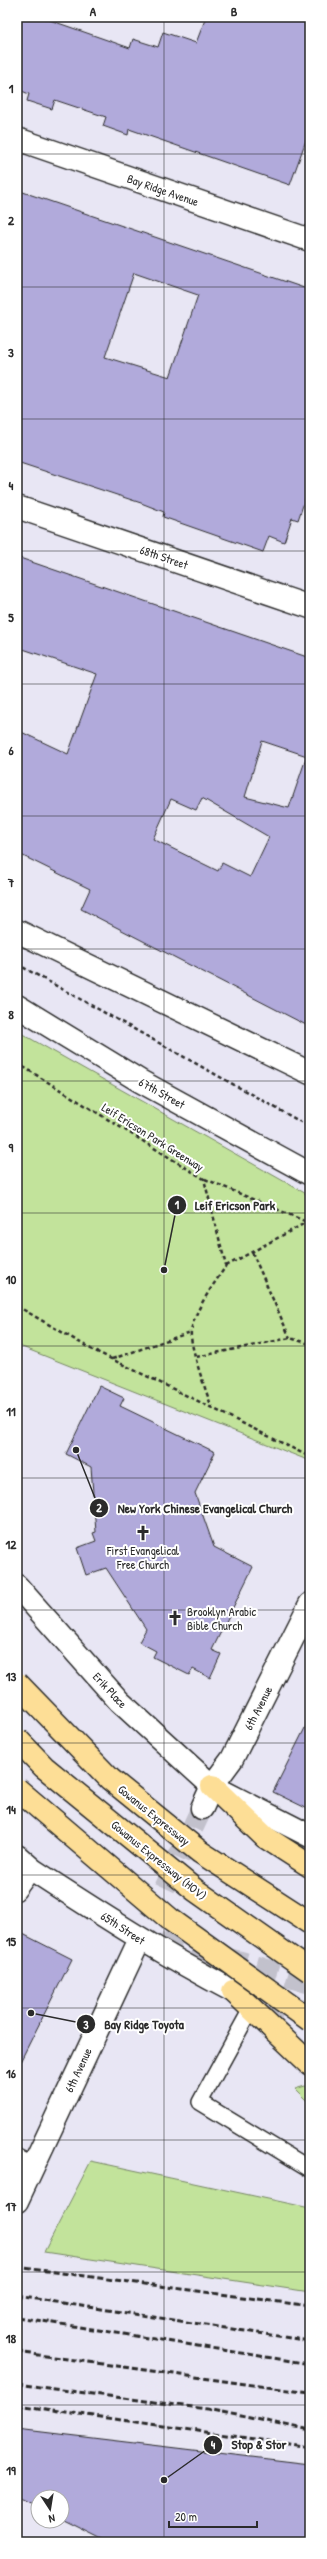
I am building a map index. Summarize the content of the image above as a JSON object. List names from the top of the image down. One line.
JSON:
{"streets":{"highway":["Gowanus Expressway","Gowanus Expressway (HOV)"],"street":["Bay Ridge Avenue","68th Street","67th Street","Erik Place","6th Avenue","65th Street"],"path":["Leif Ericson Park Greenway"]},"crossings":[["Erik Place","6th Avenue"],["6th Avenue","65th Street"]],"places":{"other":["Leif Ericson Park","New York Chinese Evangelical Church","Bay Ridge Toyota","Stop & Stor"],"church":["First Evangelical Free Church","Brooklyn Arabic Bible Church"]},"scale_bar":"20 m","north":"bottom","grid":{"columns":["A","B"],"rows":["1","2","3","4","5","6","7","8","9","10","11","12","13","14","15","16","17","18","19"]}}
